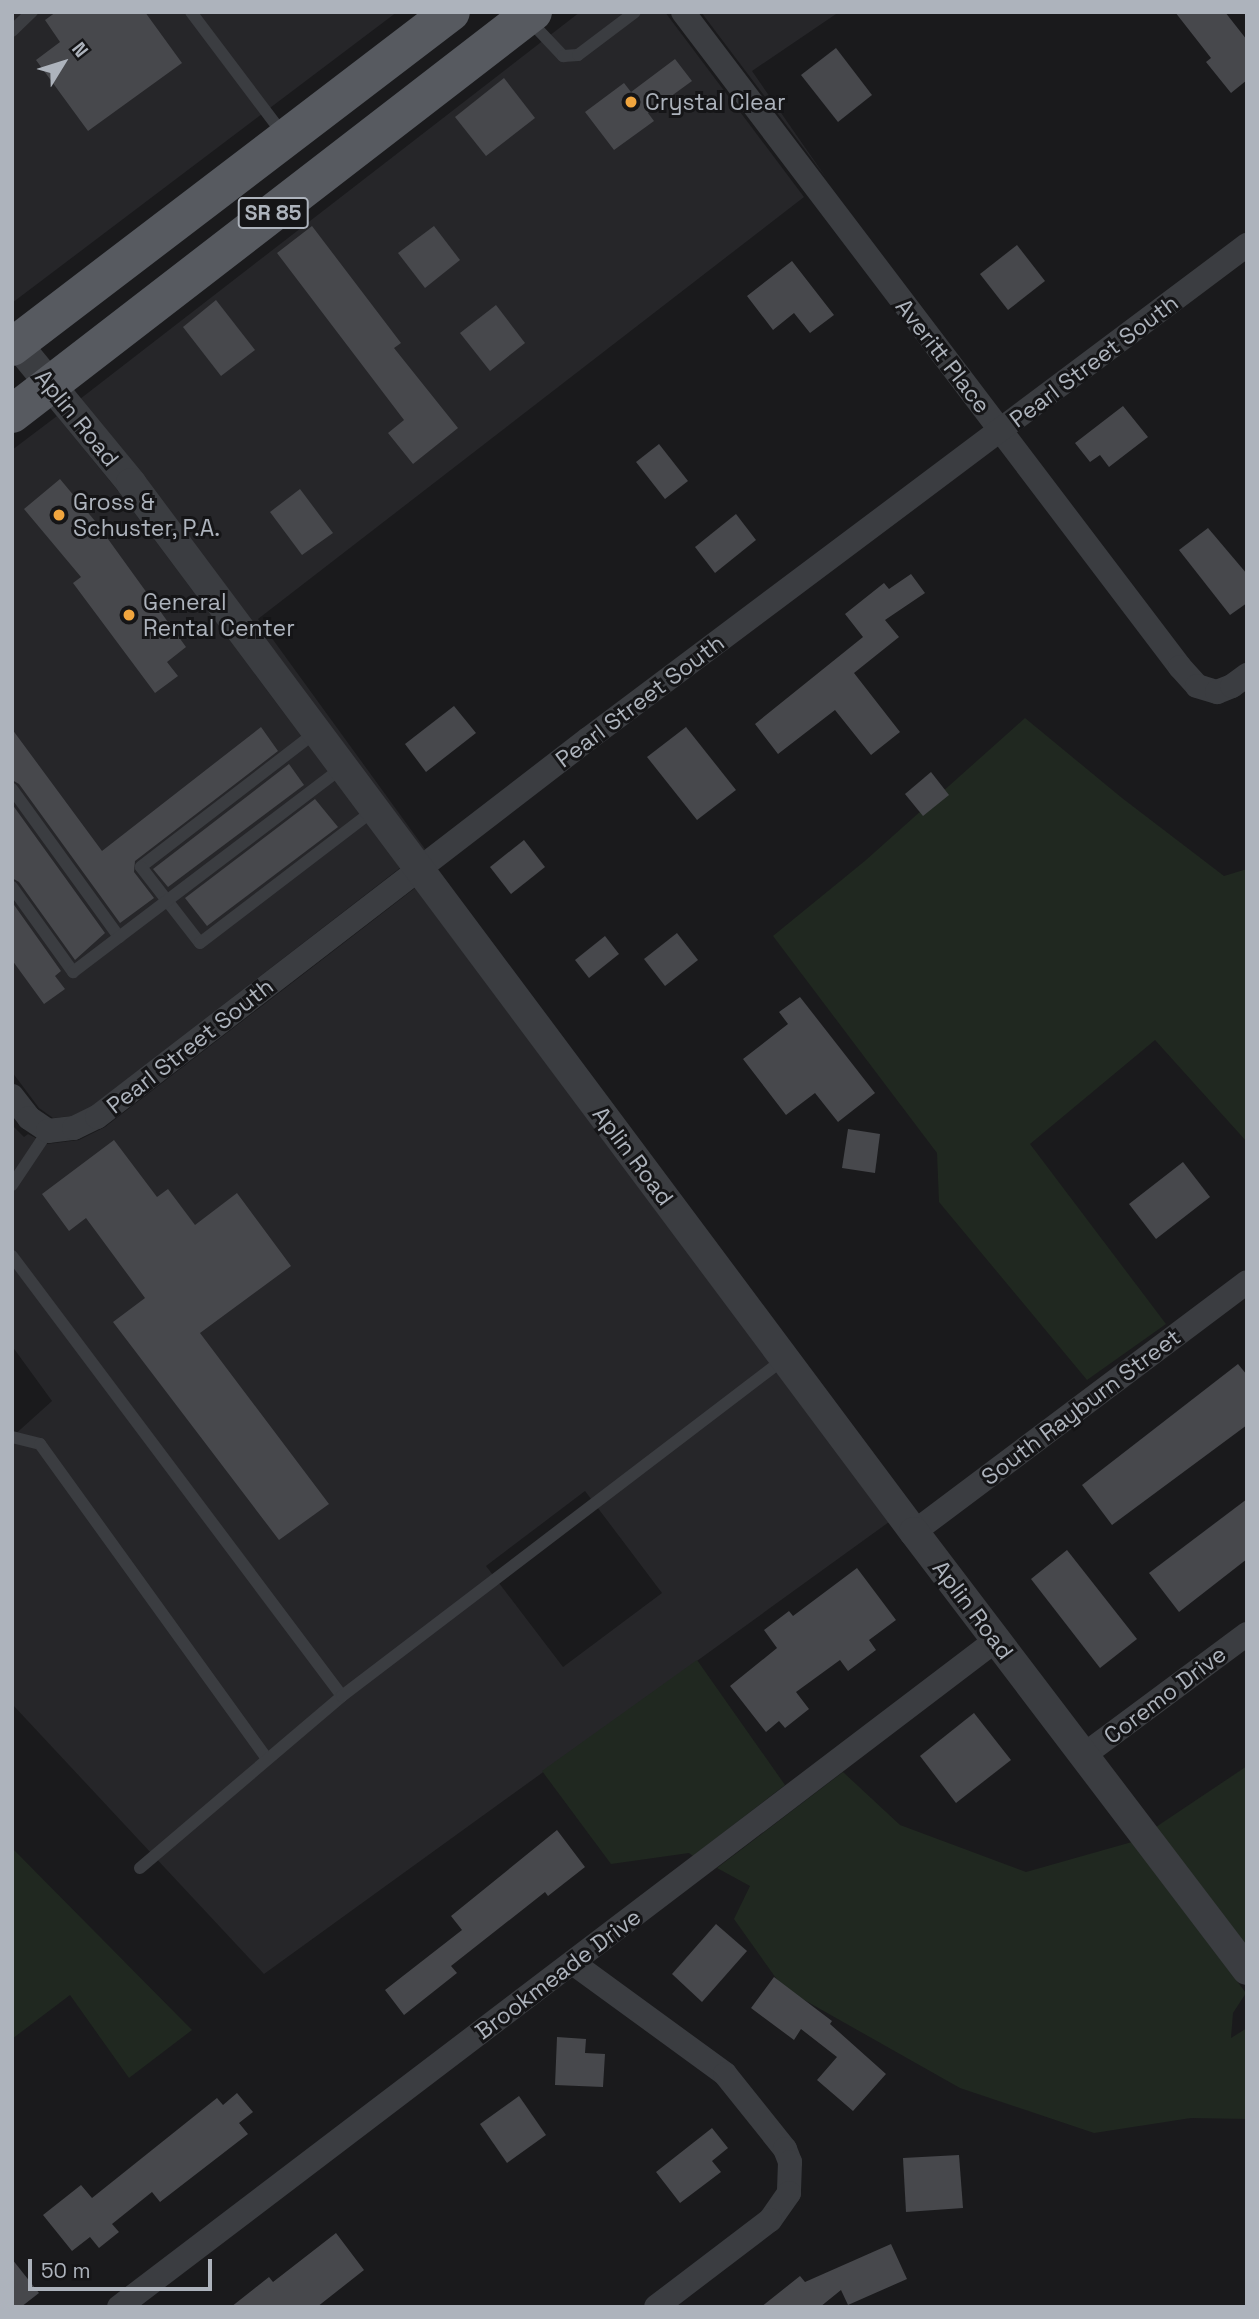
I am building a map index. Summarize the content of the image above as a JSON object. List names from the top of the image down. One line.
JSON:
{"streets":{"main road":["SR 85"],"street":["Averitt Place","Pearl Street South","Aplin Road","South Rayburn Street","Coremo Drive","Brookmeade Drive"]},"crossings":[["SR 85","Aplin Road"],["Averitt Place","Pearl Street South"],["Pearl Street South","Aplin Road"],["Aplin Road","South Rayburn Street"],["Aplin Road","Coremo Drive"],["Aplin Road","Brookmeade Drive"]],"places":["Crystal Clear","Gross & Schuster, P.A.","General Rental Center"],"scale_bar":"50 m","north":"top right"}
